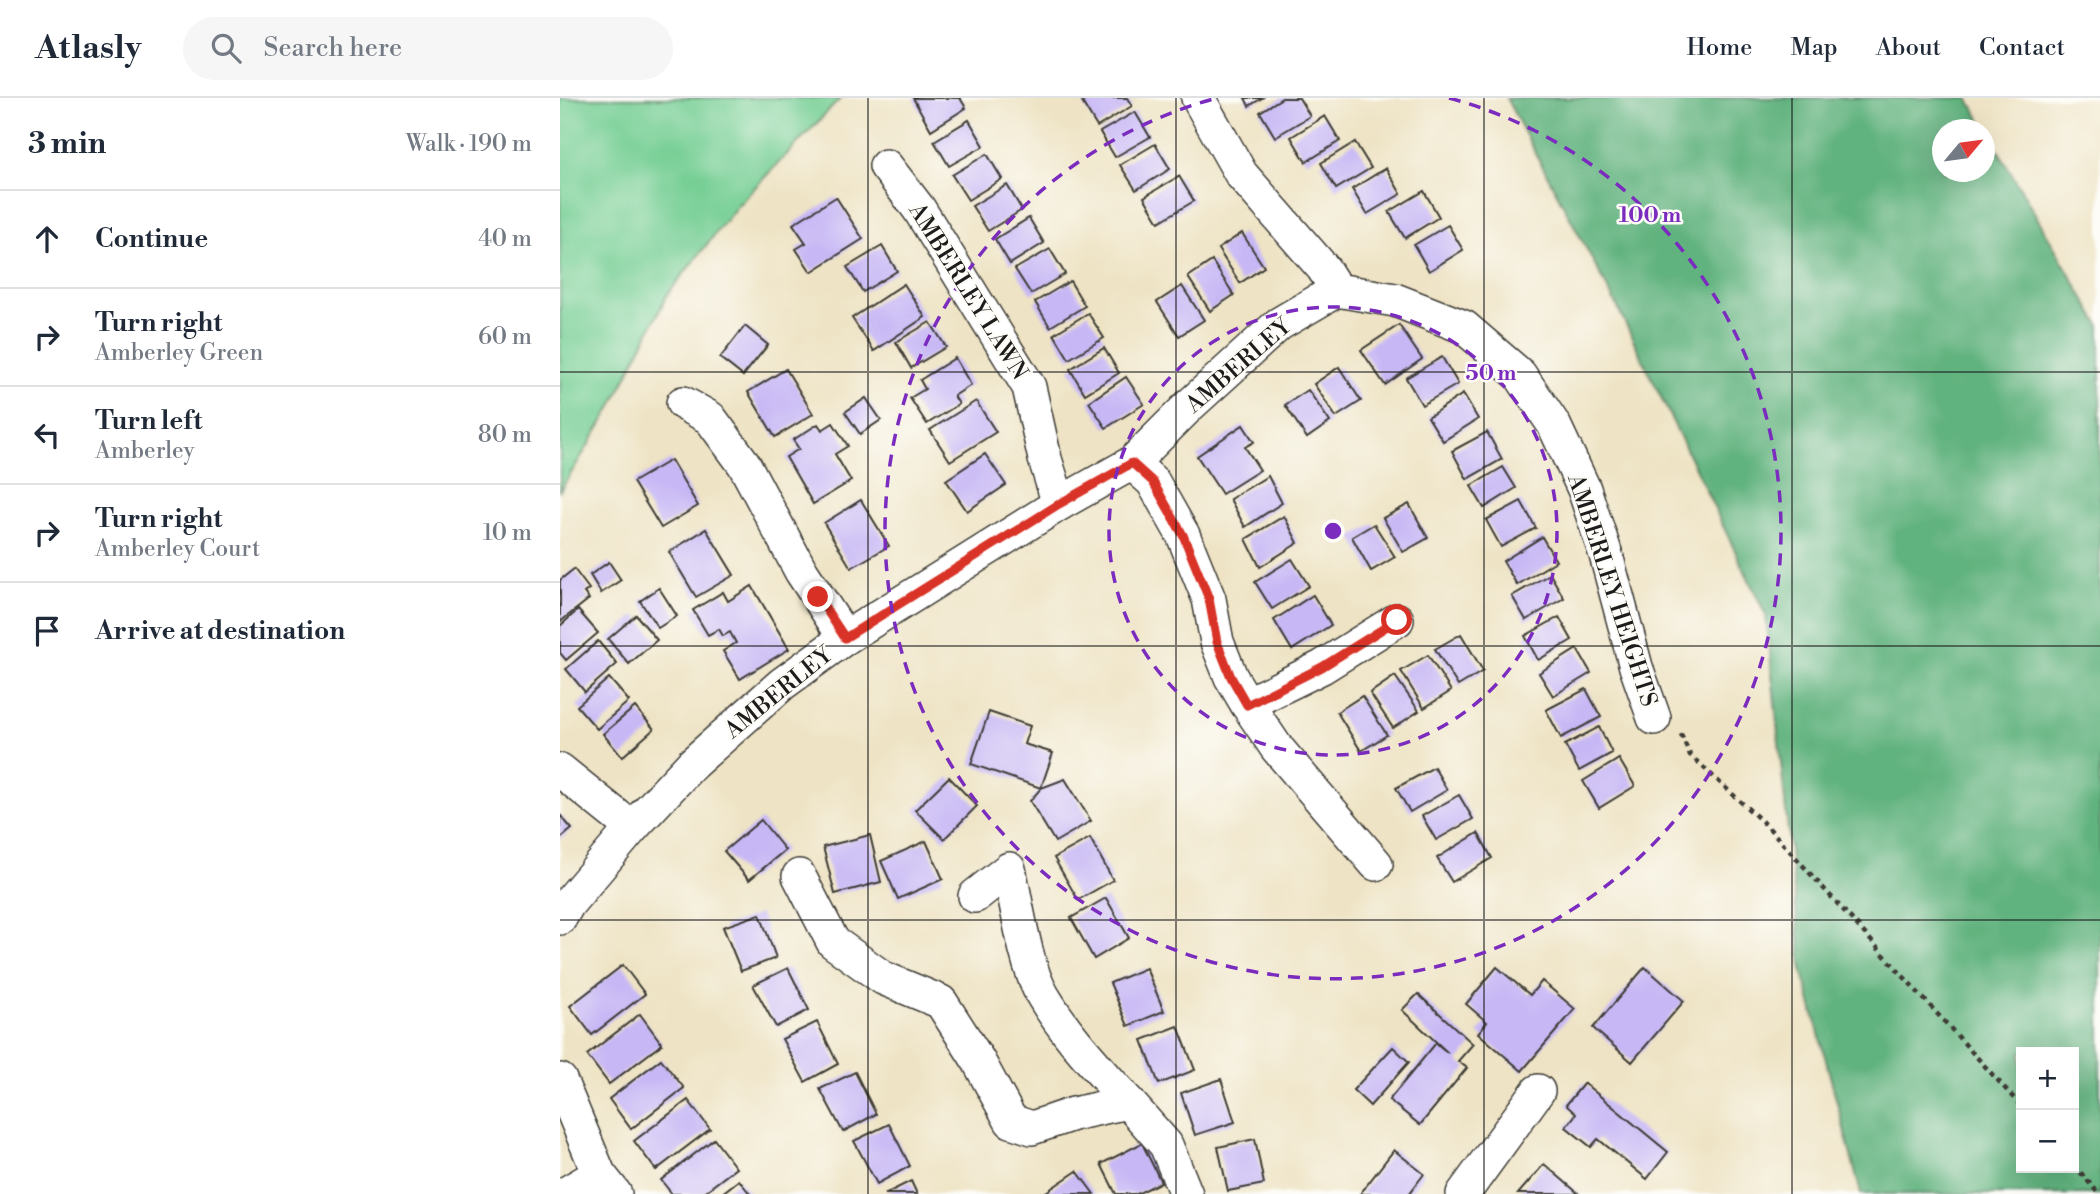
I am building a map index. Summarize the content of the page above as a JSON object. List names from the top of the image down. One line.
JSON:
{"streets":{"street":["AMBERLEY LAWN","AMBERLEY","AMBERLEY HEIGHTS"]},"crossings":[["AMBERLEY LAWN","AMBERLEY"],["AMBERLEY","AMBERLEY HEIGHTS"]],"north":"top right","page":{"header":"Atlasly","search":"Search here","nav":["Home","Map","About","Contact"],"heading":["3 min","Walk · 190 m"],"list":[["Continue","40 m"],["Turn right","Amberley Green","60 m"],["Turn left","Amberley","80 m"],["Turn right","Amberley Court","10 m"],"Arrive at destination"],"map_buttons":["+","−"]},"rings":["100 m","50 m"]}
